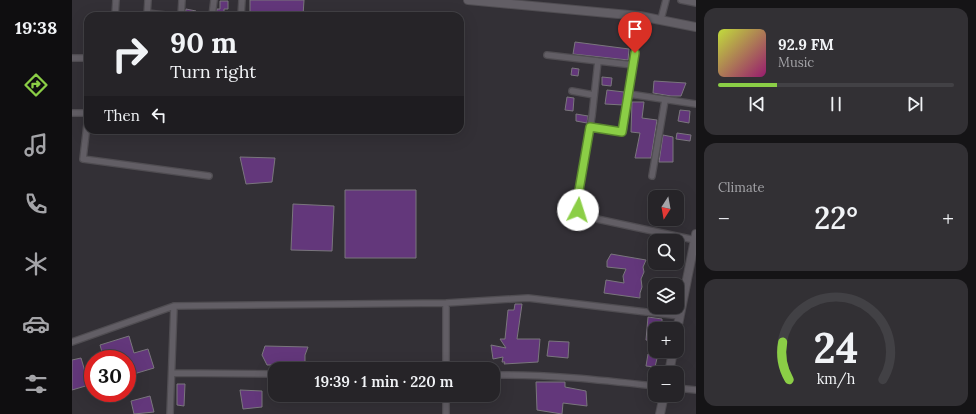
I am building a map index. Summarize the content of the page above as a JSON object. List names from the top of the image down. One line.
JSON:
{"north":"bottom","page":{"tabs":"19:38","turn":["90 m","Turn right"],"song":["92.9 FM","Music"],"then":"Then","tile":"Climate","map_buttons":["+","−"],"heat":["−","22°","+"],"limit":"30","trip":"19:39 · 1 min · 220 m","gauge":["24","km/h"]}}
